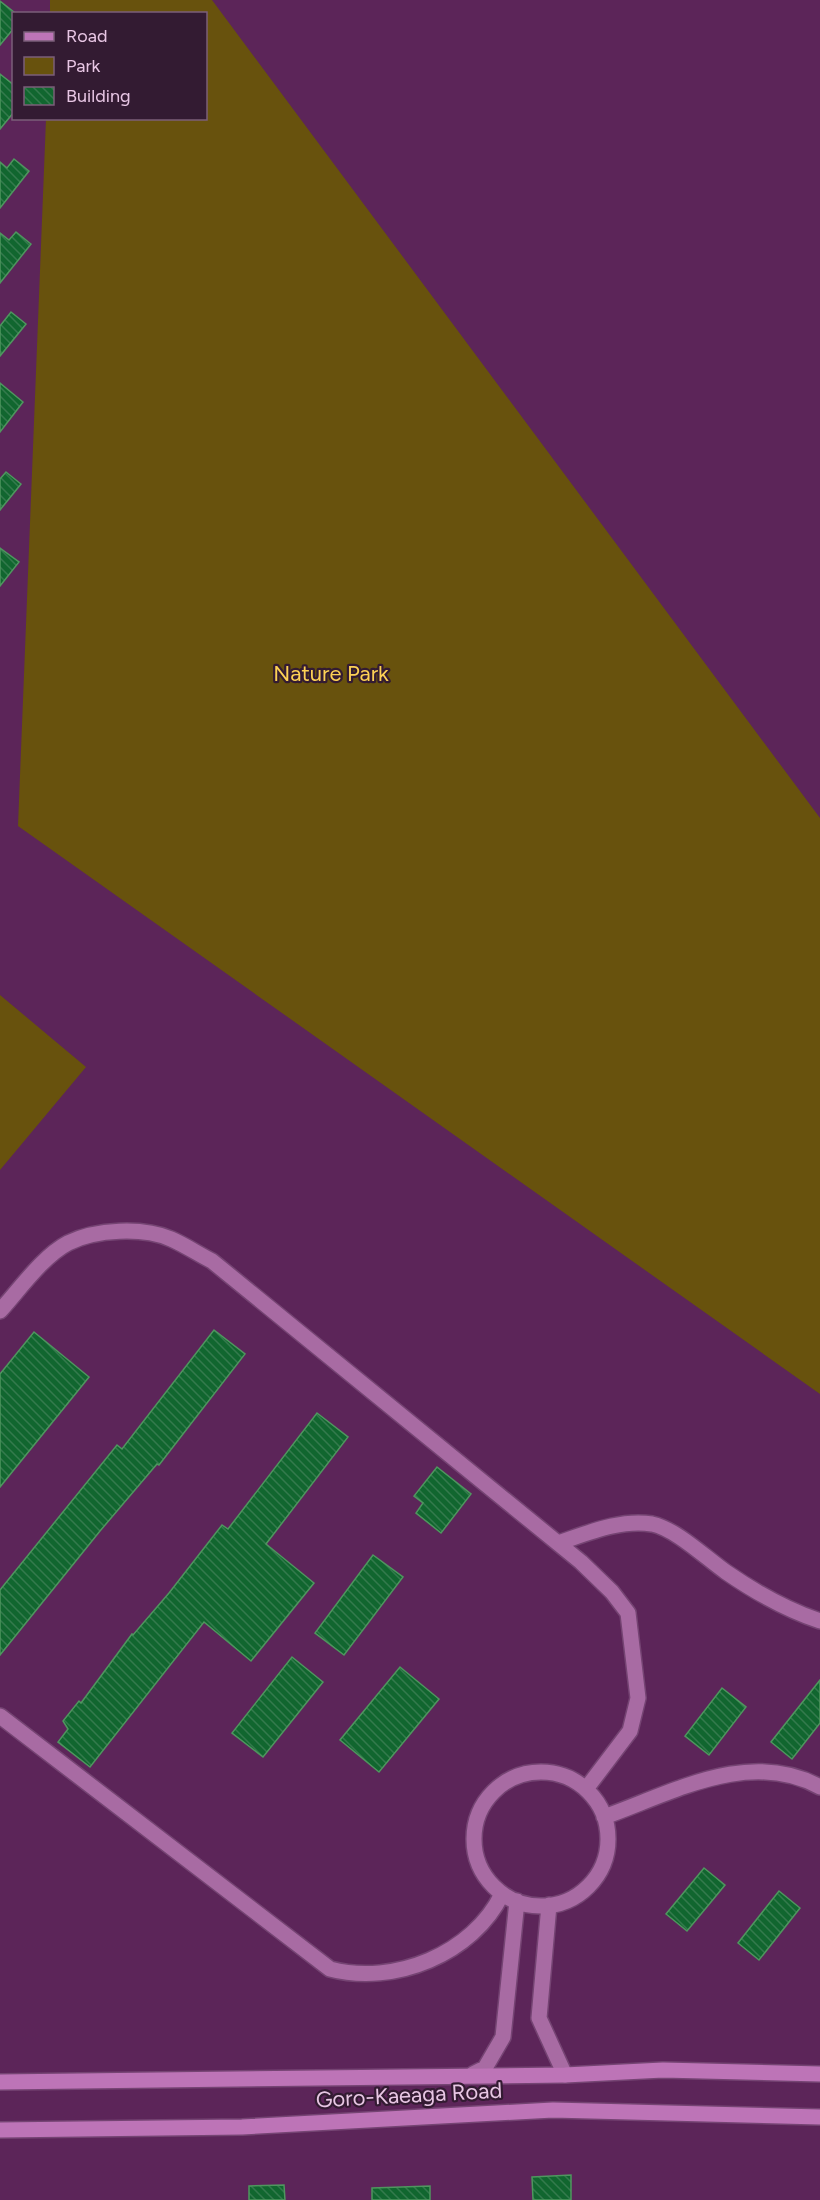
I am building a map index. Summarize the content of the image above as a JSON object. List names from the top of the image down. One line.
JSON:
{"streets":{"main road":["Goro-Kaeaga Road"]},"parks":["Nature Park"],"legend":["Road","Park","Building"]}
